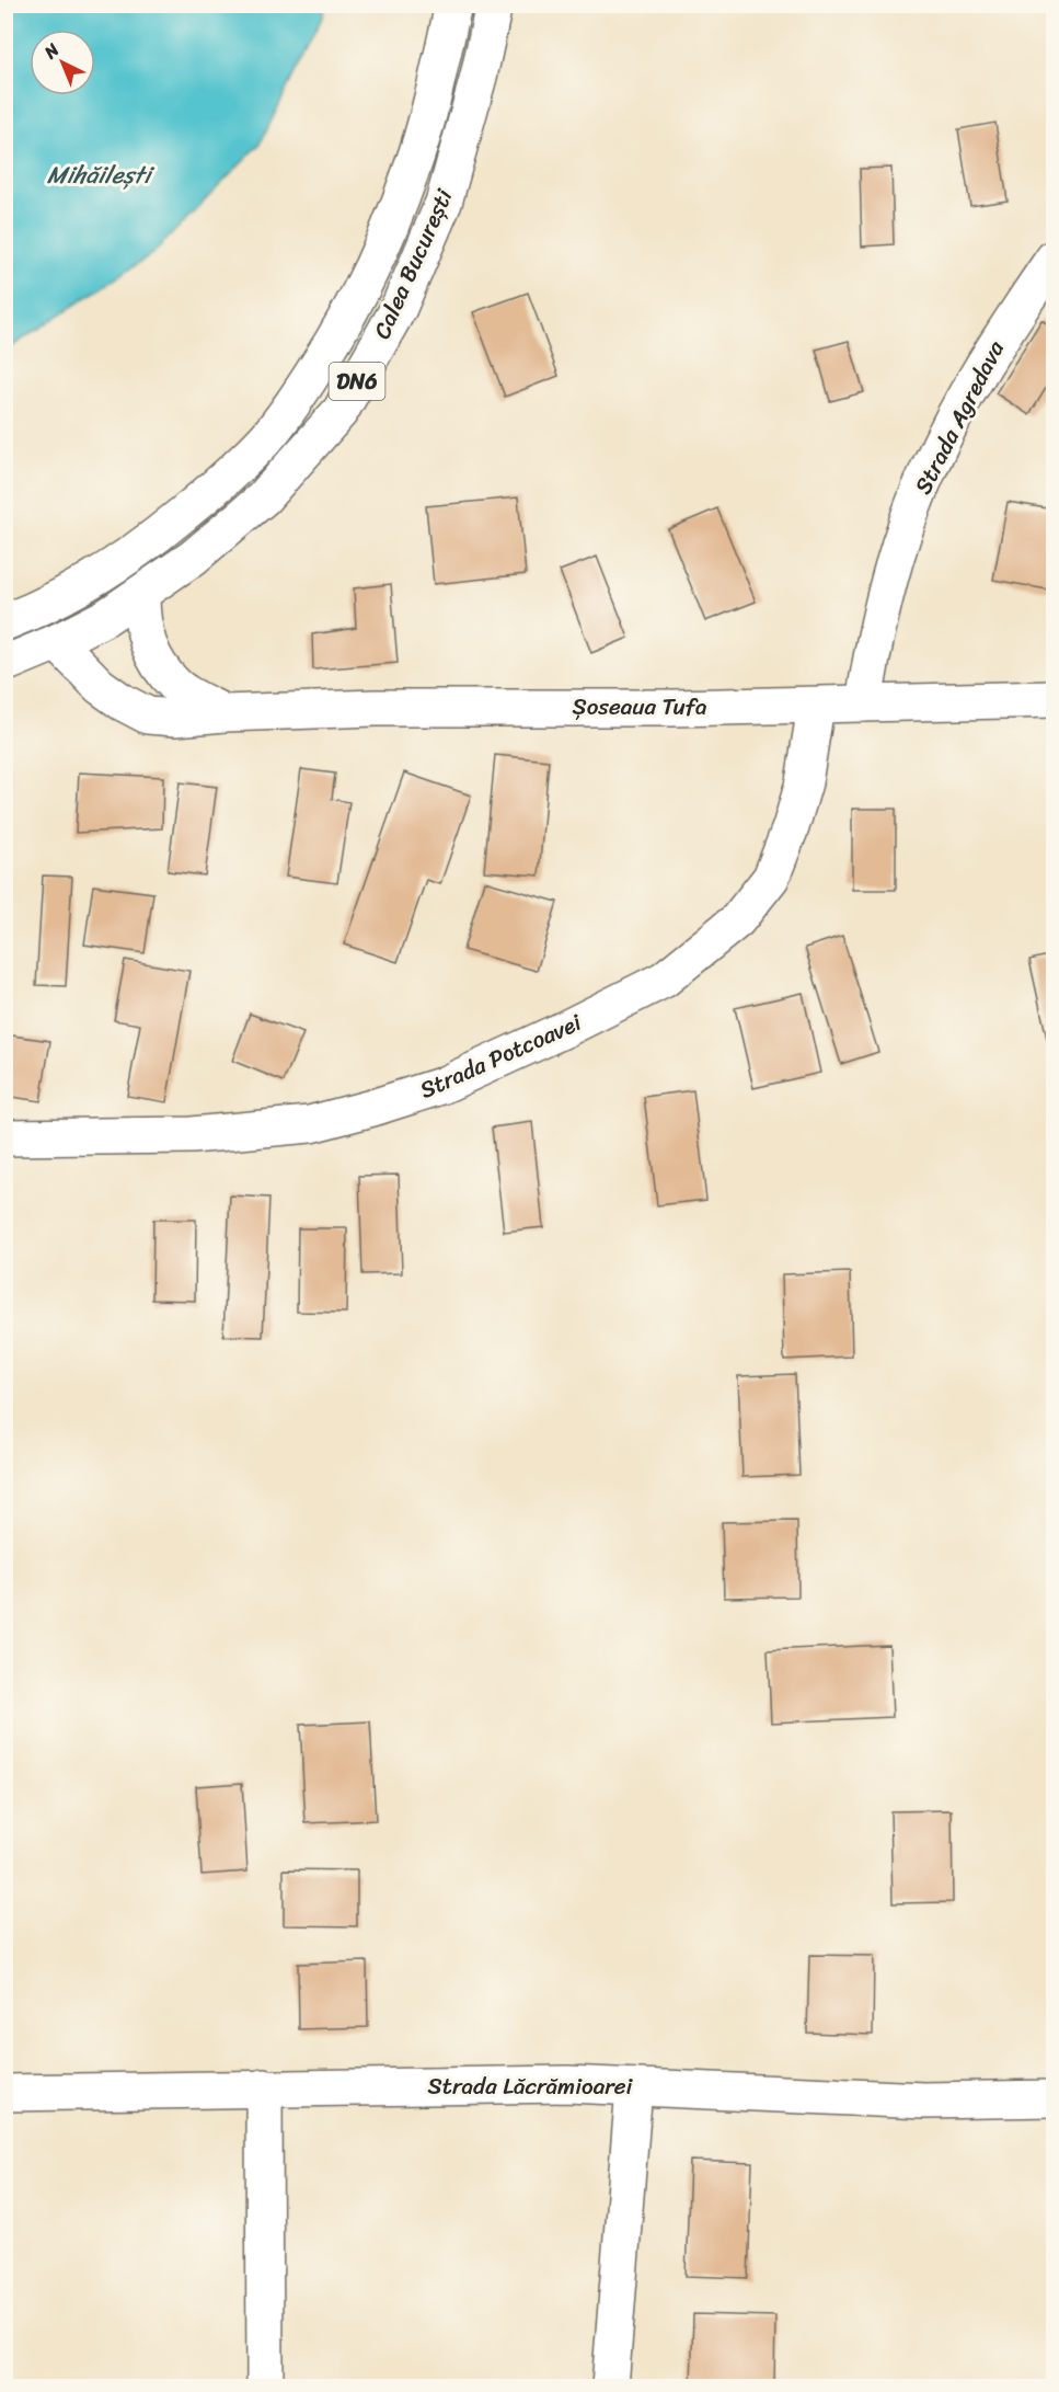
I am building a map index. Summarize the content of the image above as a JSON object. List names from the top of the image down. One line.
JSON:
{"streets":{"main road":["Calea București","DN6","Strada Agredava","Șoseaua Tufa","Strada Potcoavei","Strada Lăcrămioarei"]},"crossings":[["Calea București","Șoseaua Tufa"],["Strada Agredava","Șoseaua Tufa"],["Șoseaua Tufa","Strada Potcoavei"]],"water":["Mihăilești"],"north":"top left"}
